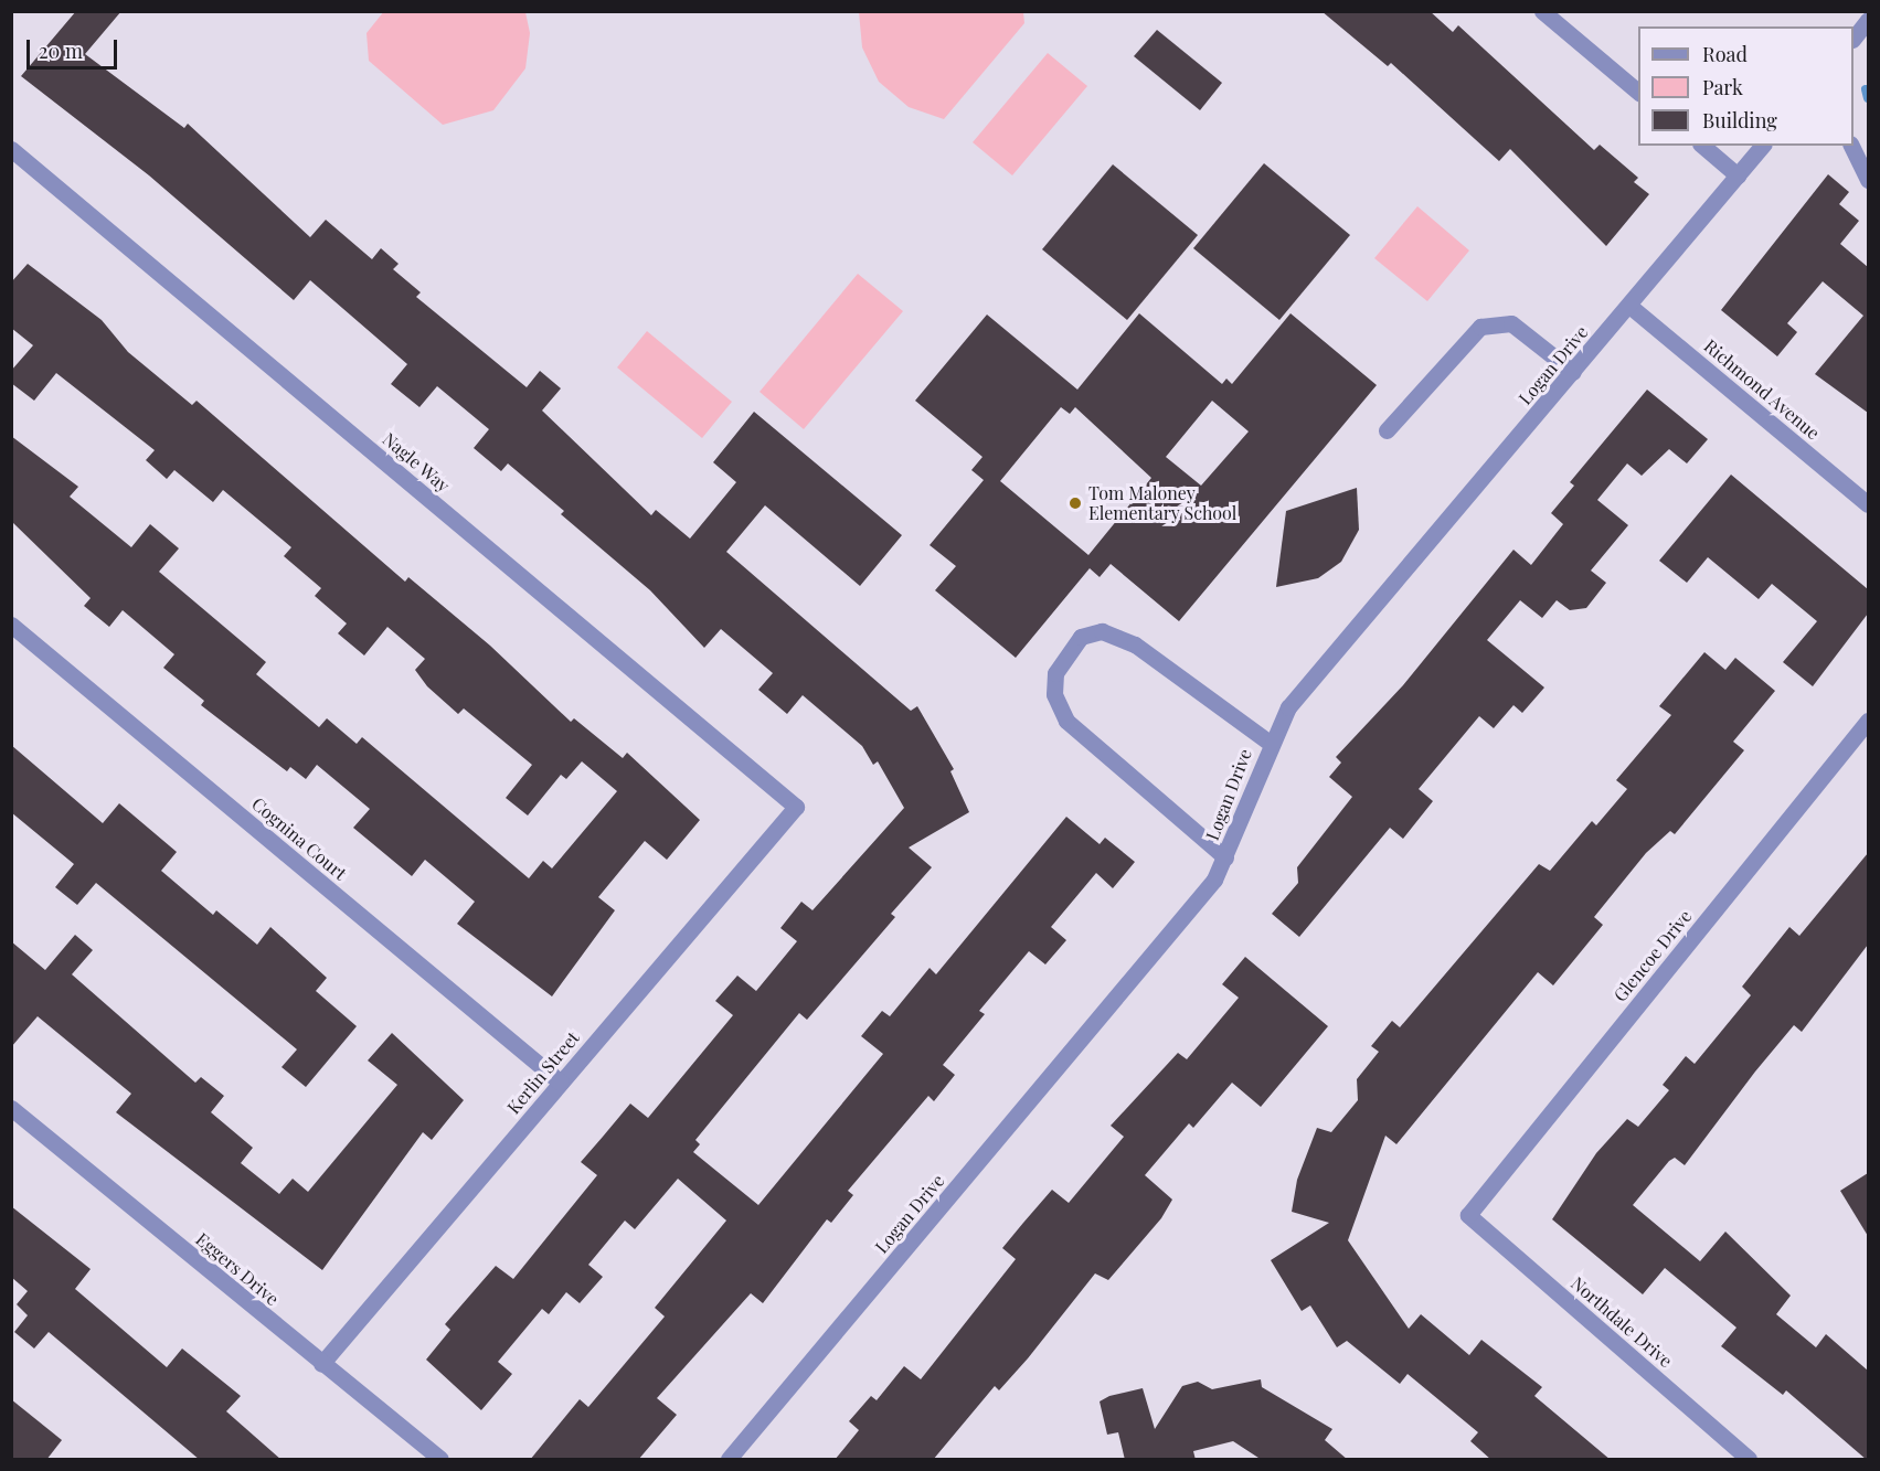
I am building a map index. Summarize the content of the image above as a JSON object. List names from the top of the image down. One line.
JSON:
{"streets":{"street":["Logan Drive","Richmond Avenue","Nagle Way","Cognina Court","Glencoe Drive","Kerlin Street","Eggers Drive","Northdale Drive"]},"crossings":[["Logan Drive","Richmond Avenue"],["Nagle Way","Kerlin Street"],["Cognina Court","Kerlin Street"],["Glencoe Drive","Northdale Drive"],["Kerlin Street","Eggers Drive"]],"places":["Tom Maloney Elementary School"],"legend":["Road","Park","Building"],"scale_bar":"20 m"}
